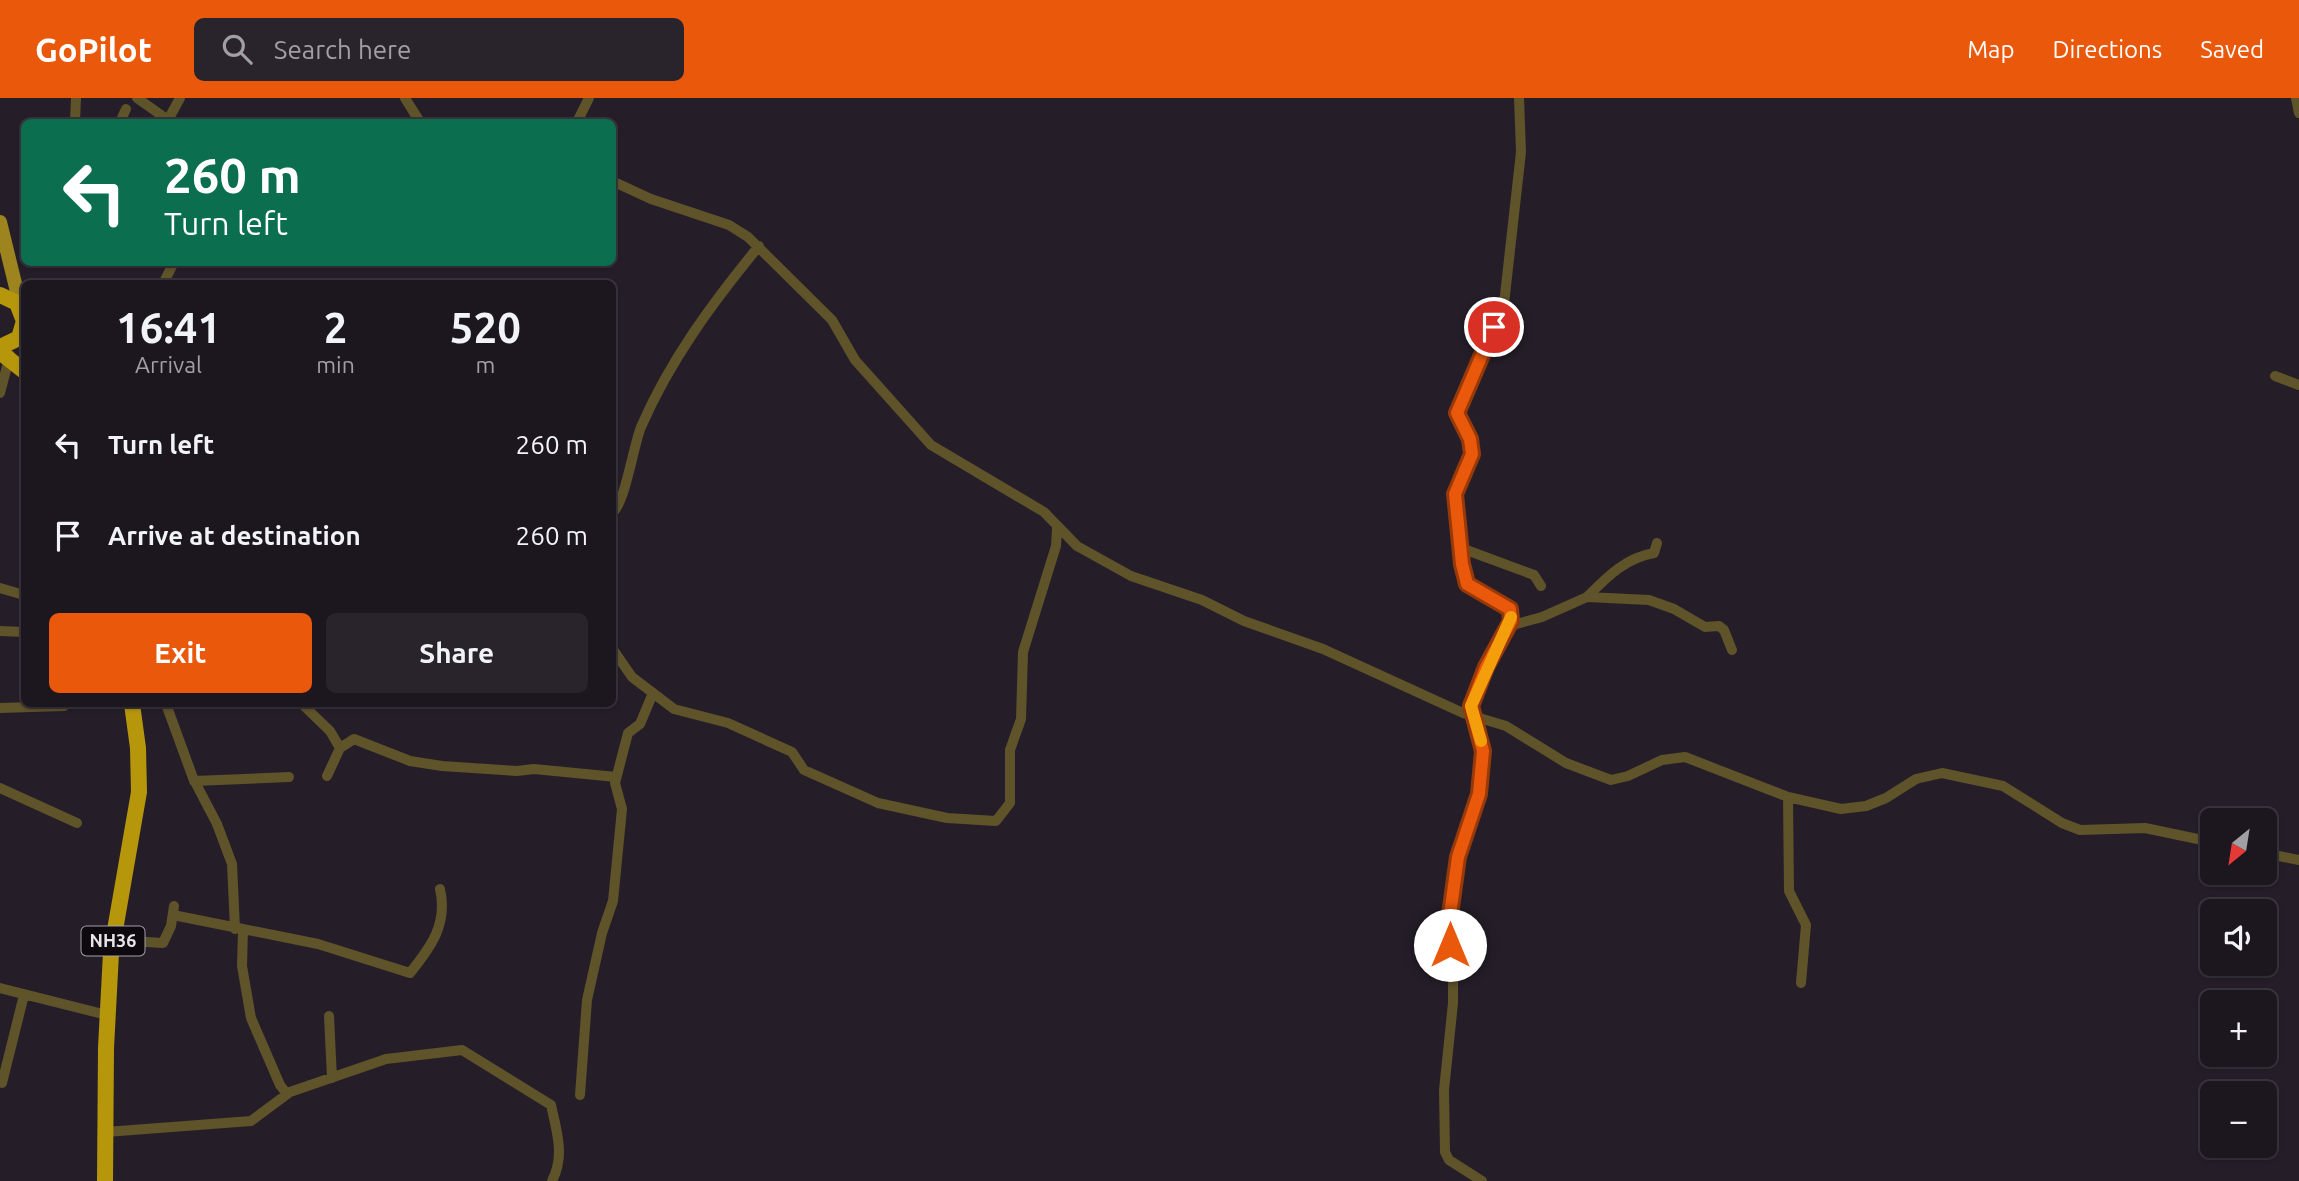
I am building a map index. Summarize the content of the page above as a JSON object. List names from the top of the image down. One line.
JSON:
{"streets":{"highway":["NH36"]},"north":"bottom left","page":{"header":"GoPilot","search":"Search here","nav":["Map","Directions","Saved"],"turn":["260 m","Turn left"],"eta":["16:41","Arrival","2","min","520","m"],"list":[{"name":"Turn left","value":"260 m"},{"name":"Arrive at destination","value":"260 m"}],"buttons":["Exit","Share"],"map_buttons":["+","−"]}}
